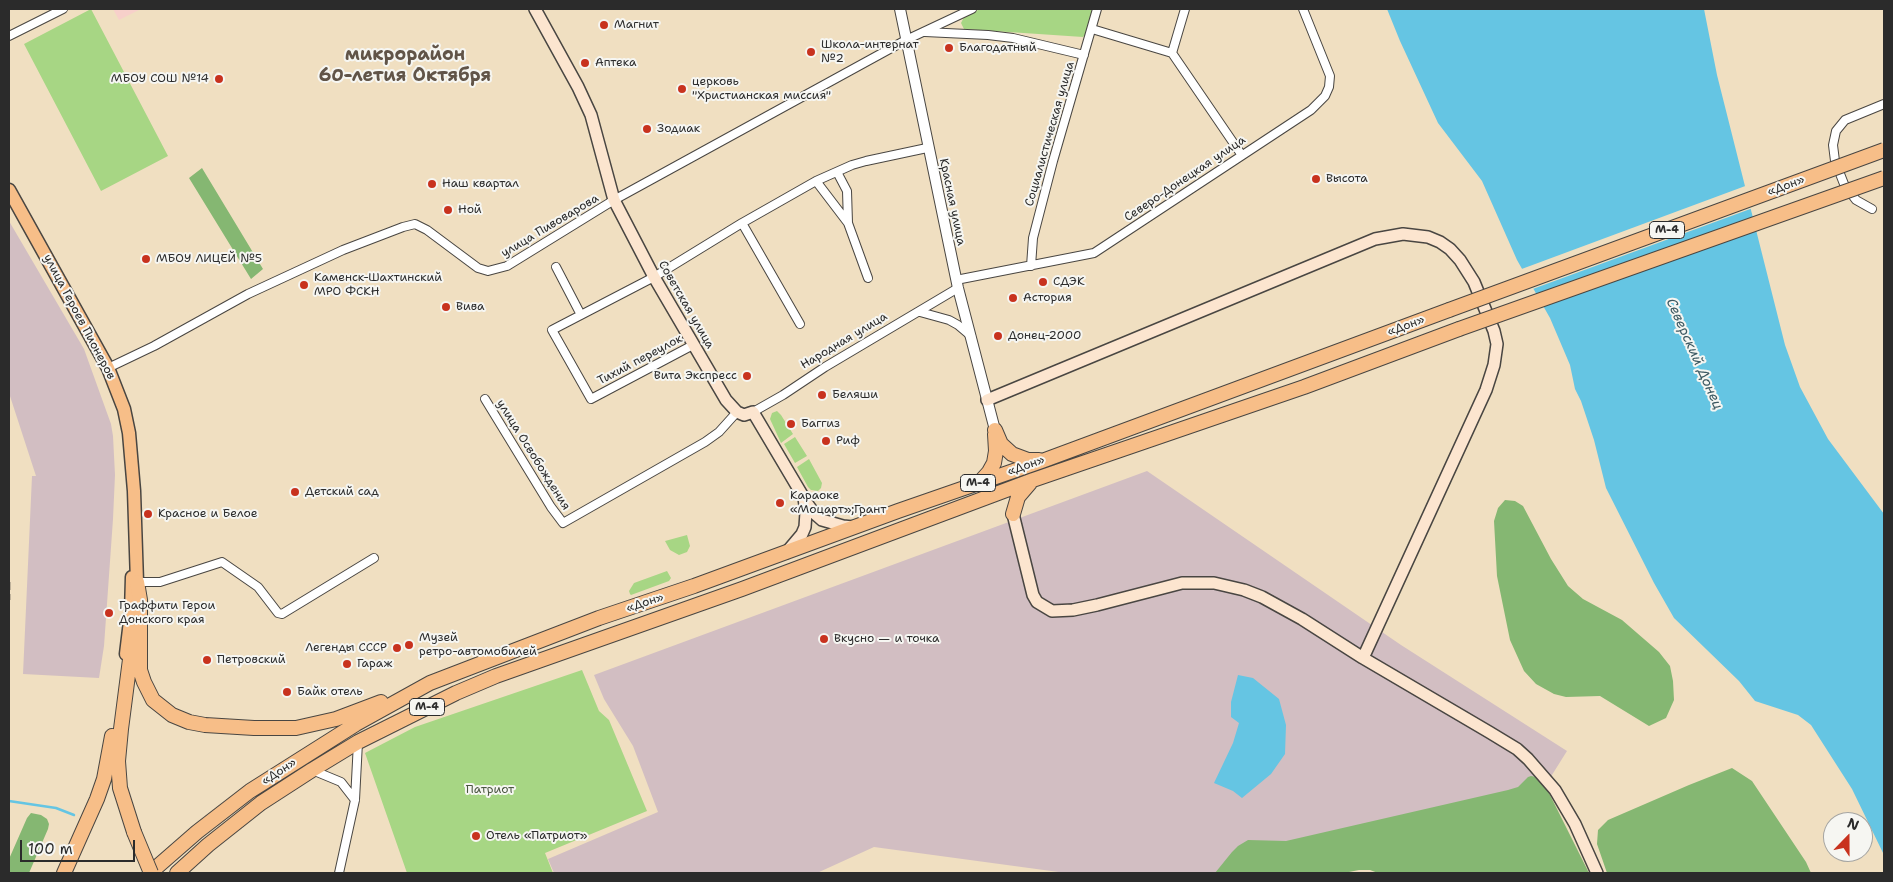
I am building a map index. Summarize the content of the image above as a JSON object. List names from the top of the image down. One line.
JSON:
{"streets":{"highway":["«Дон»","М-4"],"main road":["Советская улица","улица Героев Пионеров"],"street":["Социалистическая улица","Северо-Донецкая улица","Красная улица","улица Пивоварова","Народная улица","Тихий переулок","улица Освобождения"]},"crossings":[["Социалистическая улица","Северо-Донецкая улица"],["Северо-Донецкая улица","Красная улица"],["Северо-Донецкая улица","Народная улица"],["«Дон»","Советская улица"],["Красная улица","улица Пивоварова"],["Красная улица","Народная улица"],["Красная улица","Тихий переулок"],["улица Пивоварова","Советская улица"],["улица Пивоварова","улица Героев Пионеров"],["Советская улица","Народная улица"],["Советская улица","Тихий переулок"],["Народная улица","улица Освобождения"]],"districts":["микрорайон 60-летия Октября"],"water":["Северский Донец"],"parks":["Патриот"],"places":["Магнит","Благодатный","Школа-интернат №2","Аптека","МБОУ СОШ №14","церковь \"Христианская миссия\"","Зодиак","Высота","Наш квартал","Ной","МБОУ ЛИЦЕЙ №5","СДЭК","Каменск-Шахтинский МРО ФСКН","Астория","Вива","Донец-2000","Вита Экспресс","Беляши","Баггиз","Риф","Детский сад","Караоке «Моцарт»;Грант","Красное и Белое","Граффити Герои Донского края","Вкусно — и точка","Музей ретро-автомобилей","Легенды СССР","Петровский","Гараж","Байк отель","Отель «Патриот»"],"scale_bar":"100 m","north":"top"}
